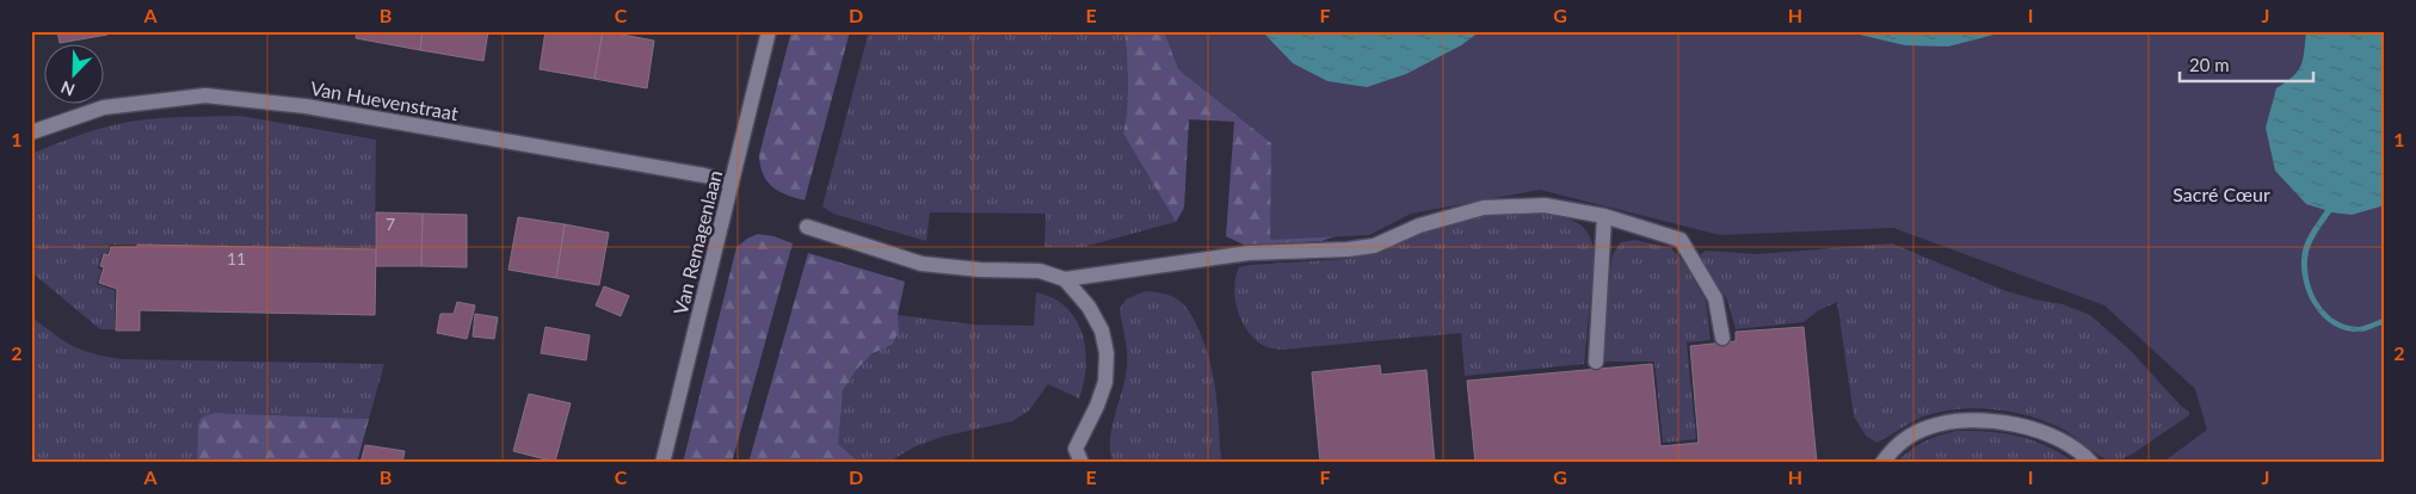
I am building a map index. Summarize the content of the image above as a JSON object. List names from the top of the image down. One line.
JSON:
{"streets":{"street":["Van Huevenstraat","Van Remagenlaan"]},"crossings":[["Van Huevenstraat","Van Remagenlaan"]],"parks":["Sacré Cœur"],"house_numbers":["7","11"],"scale_bar":"20 m","north":"bottom left","grid":{"columns":["A","B","C","D","E","F","G","H","I","J"],"rows":["1","2"]}}
